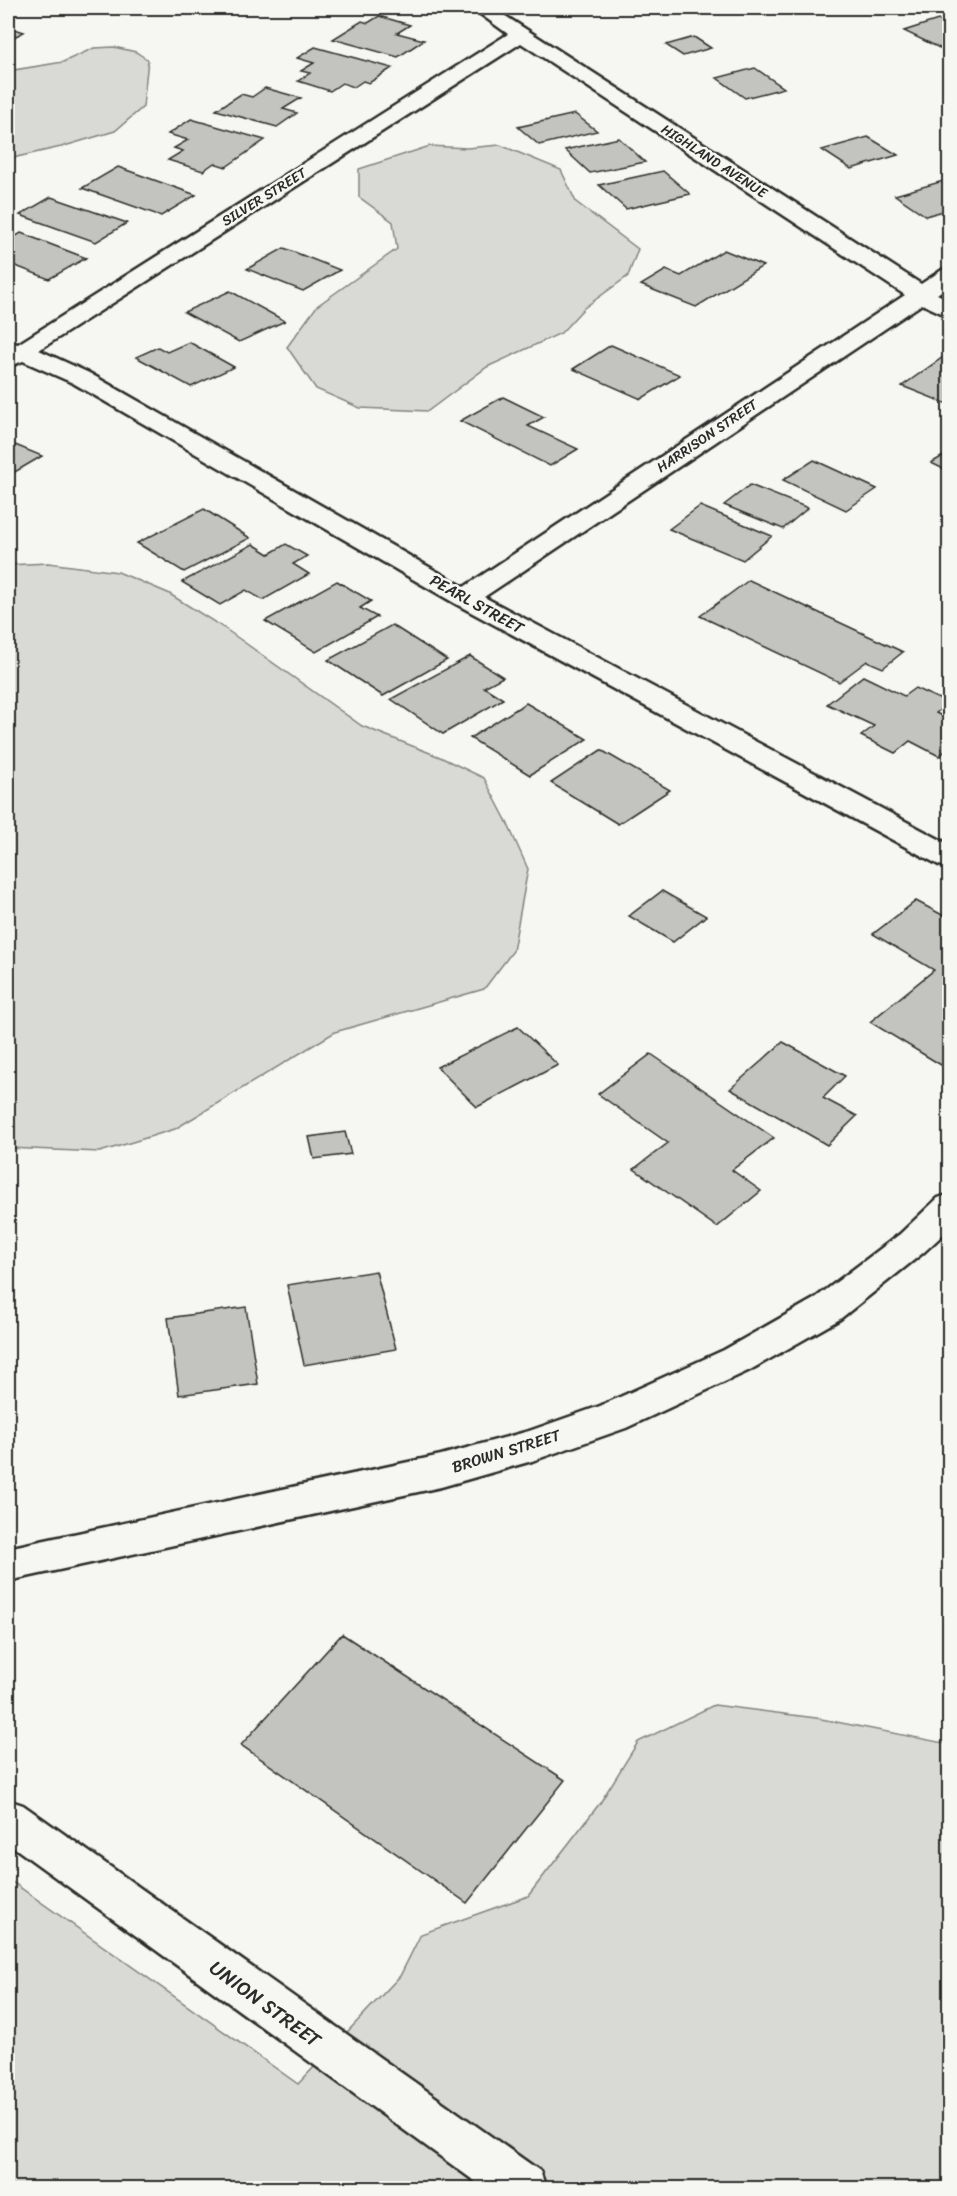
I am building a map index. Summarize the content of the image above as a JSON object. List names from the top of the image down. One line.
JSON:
{"streets":{"street":["HIGHLAND AVENUE","SILVER STREET","HARRISON STREET","PEARL STREET","BROWN STREET","UNION STREET"]},"crossings":[["HIGHLAND AVENUE","SILVER STREET"],["HIGHLAND AVENUE","HARRISON STREET"],["SILVER STREET","PEARL STREET"],["HARRISON STREET","PEARL STREET"]]}
